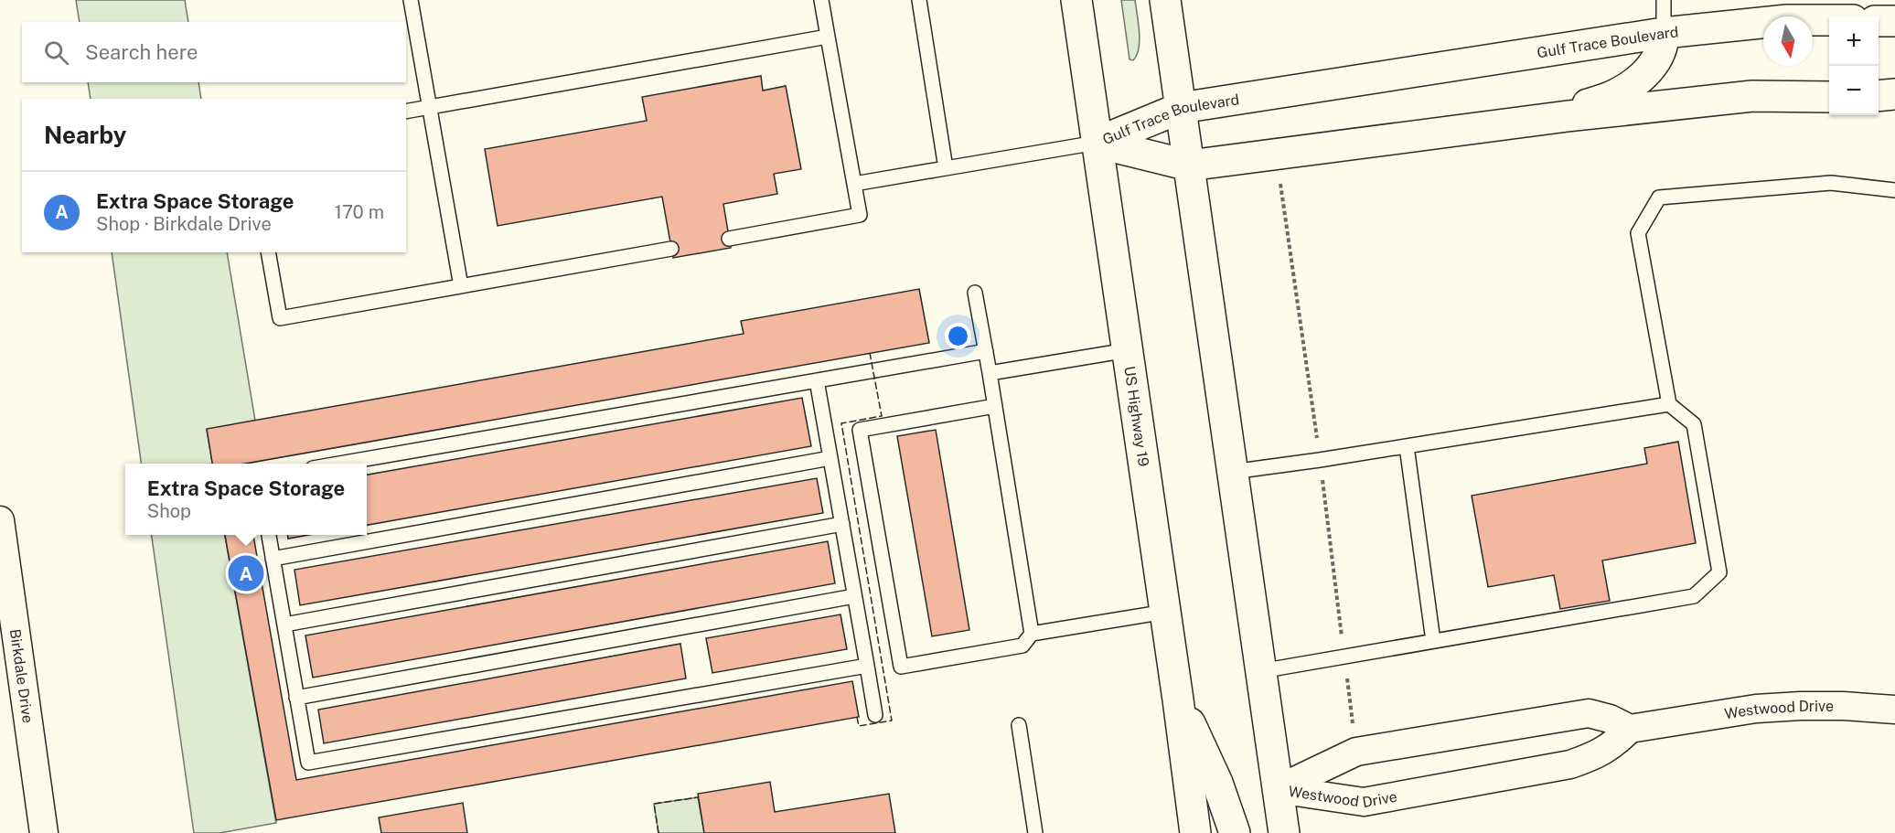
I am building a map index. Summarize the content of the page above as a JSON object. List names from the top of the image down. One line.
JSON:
{"streets":{"main road":["Gulf Trace Boulevard","US Highway 19"],"street":["Birkdale Drive","Westwood Drive"]},"crossings":[["Gulf Trace Boulevard","US Highway 19"]],"north":"bottom","page":{"map_buttons":["+","−"],"search":"Search here","heading":"Nearby","list":[{"mark":"A","name":"Extra Space Storage","note":"Shop · Birkdale Drive","value":"170 m"}],"popup":["Extra Space Storage","Shop"],"pins":"A"}}
